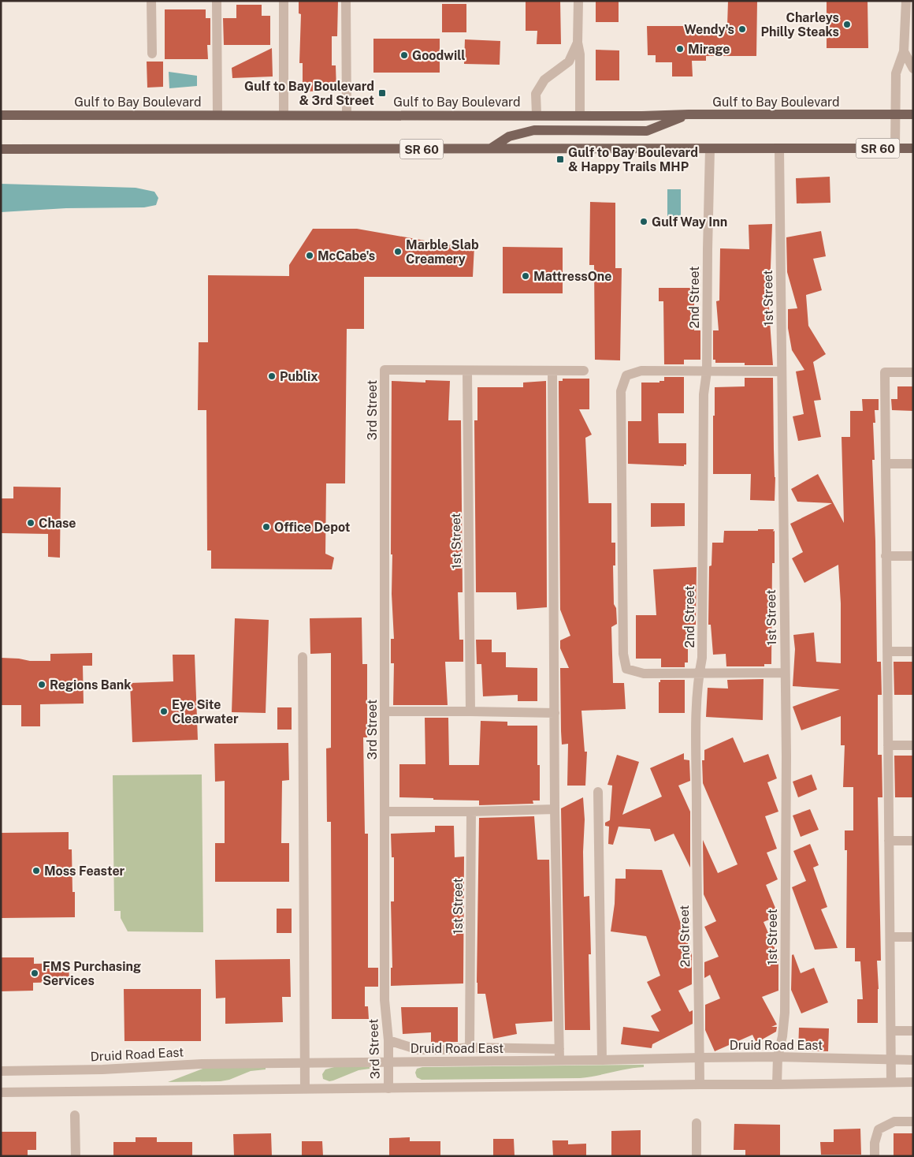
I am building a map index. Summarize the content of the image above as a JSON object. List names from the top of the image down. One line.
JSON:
{"streets":{"main road":["Gulf to Bay Boulevard","SR 60"],"street":["2nd Street","1st Street","3rd Street","Druid Road East"]},"crossings":[["SR 60","2nd Street"],["SR 60","1st Street"],["2nd Street","Druid Road East"],["1st Street","3rd Street"],["1st Street","Druid Road East"],["3rd Street","Druid Road East"]],"places":{"other":["Charleys Philly Steaks","Wendy's","Mirage","Goodwill","Gulf Way Inn","Marble Slab Creamery","McCabe's","MattressOne","Publix","Chase","Office Depot","Regions Bank","Eye Site Clearwater","Moss Feaster","FMS Purchasing Services"],"transit":["Gulf to Bay Boulevard & 3rd Street","Gulf to Bay Boulevard & Happy Trails MHP"]}}
